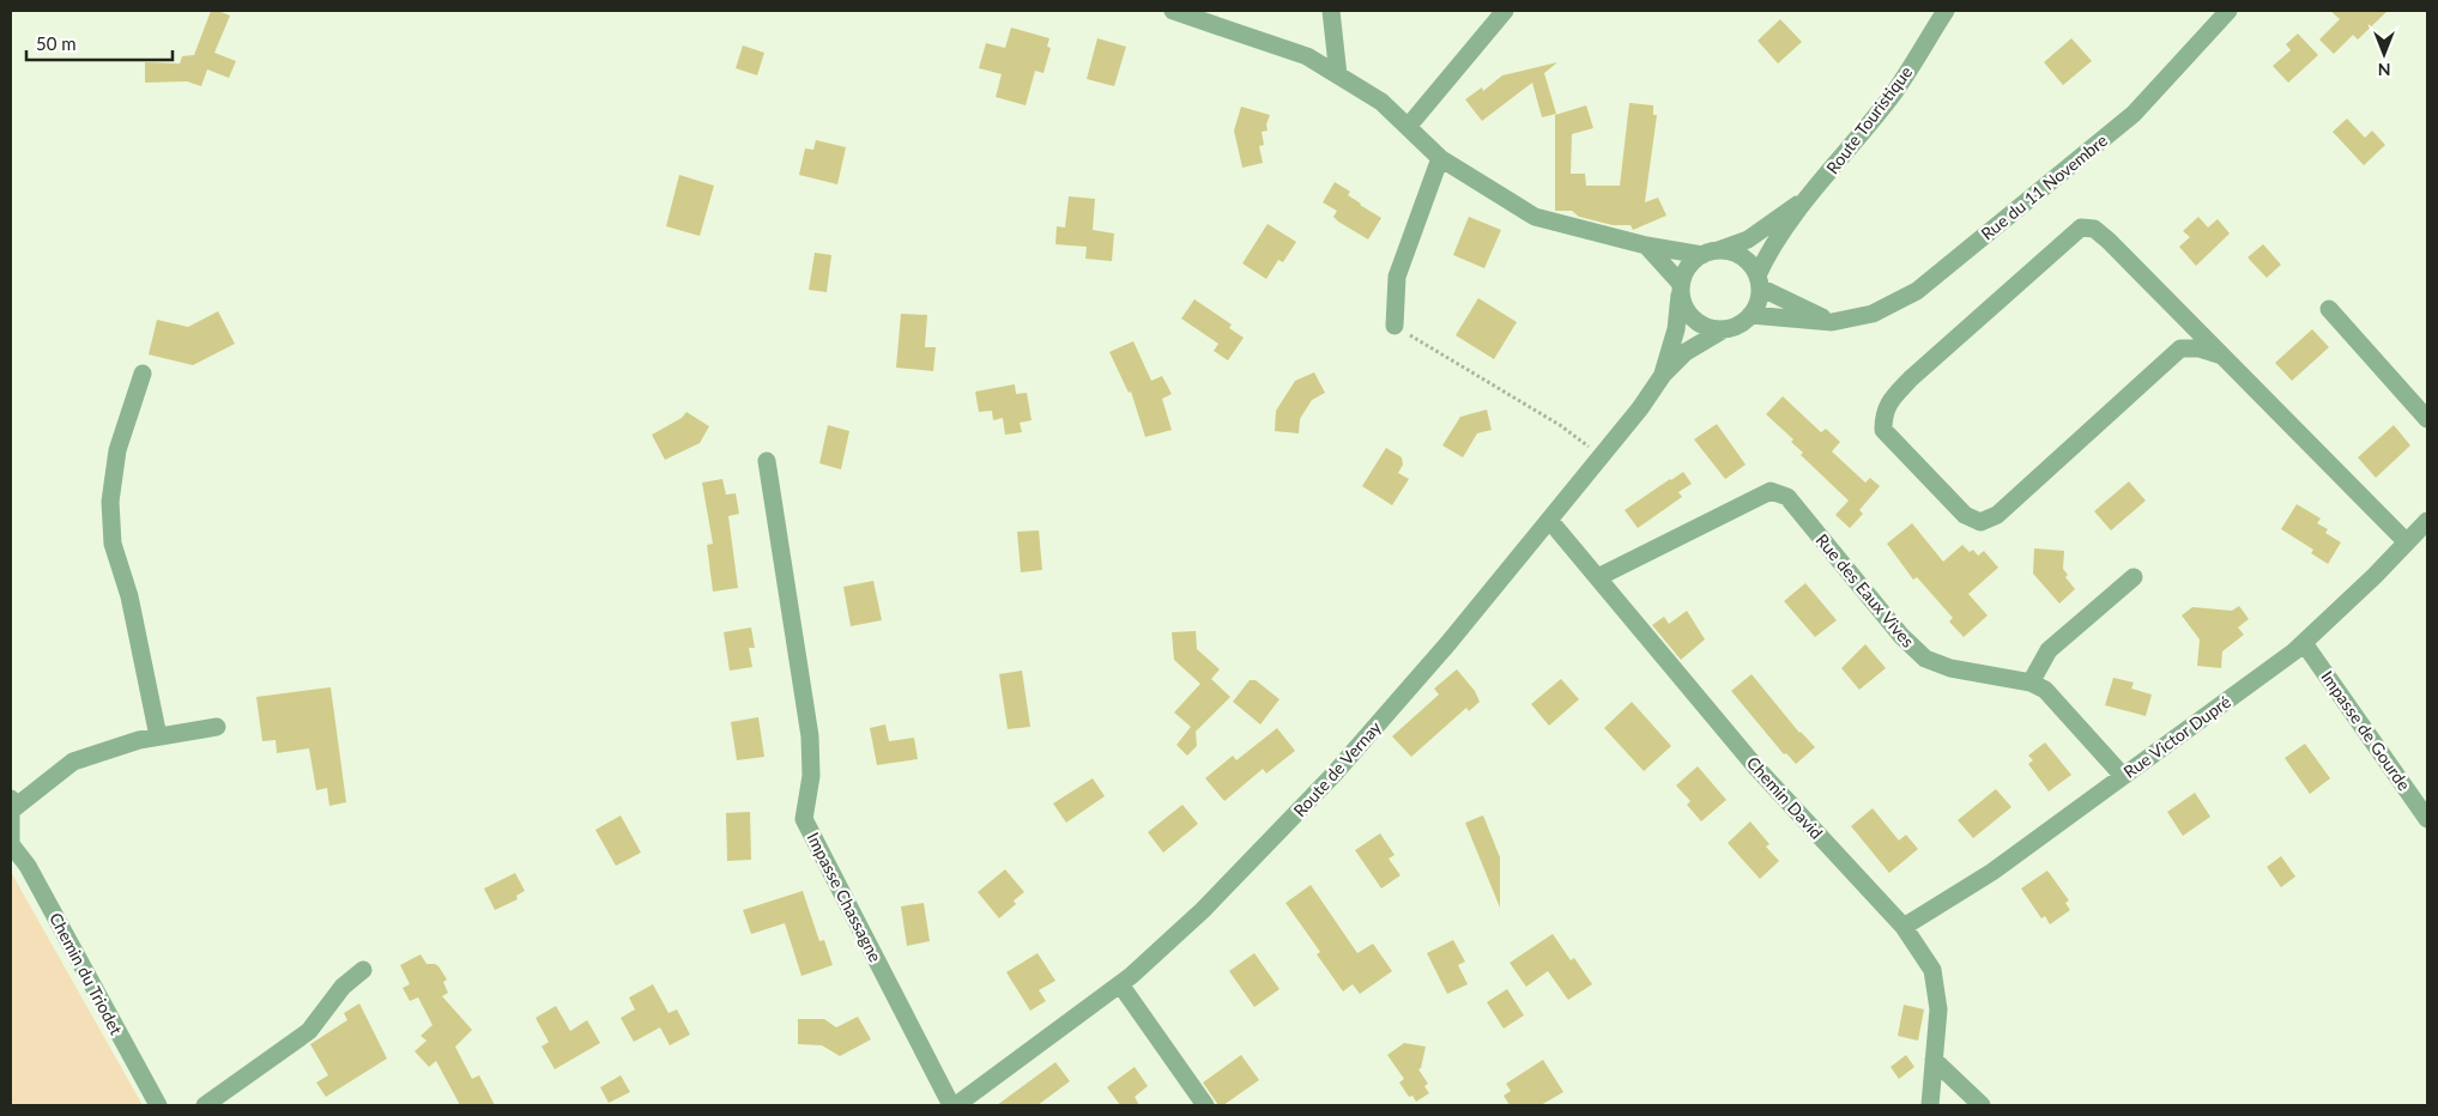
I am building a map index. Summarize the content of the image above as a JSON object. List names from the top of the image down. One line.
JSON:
{"streets":{"street":["Route Touristique","Rue du 11 Novembre","Rue des Eaux Vives","Impasse de Gourde","Rue Victor Dupré","Route de Vernay","Chemin David","Impasse Chassagne","Chemin du Triodet"]},"crossings":[["Route Touristique","Rue du 11 Novembre"],["Route Touristique","Route de Vernay"],["Rue du 11 Novembre","Route de Vernay"],["Rue des Eaux Vives","Rue Victor Dupré"],["Rue des Eaux Vives","Chemin David"],["Impasse de Gourde","Rue Victor Dupré"],["Rue Victor Dupré","Chemin David"],["Route de Vernay","Chemin David"],["Route de Vernay","Impasse Chassagne"]],"scale_bar":"50 m","north":"bottom"}
